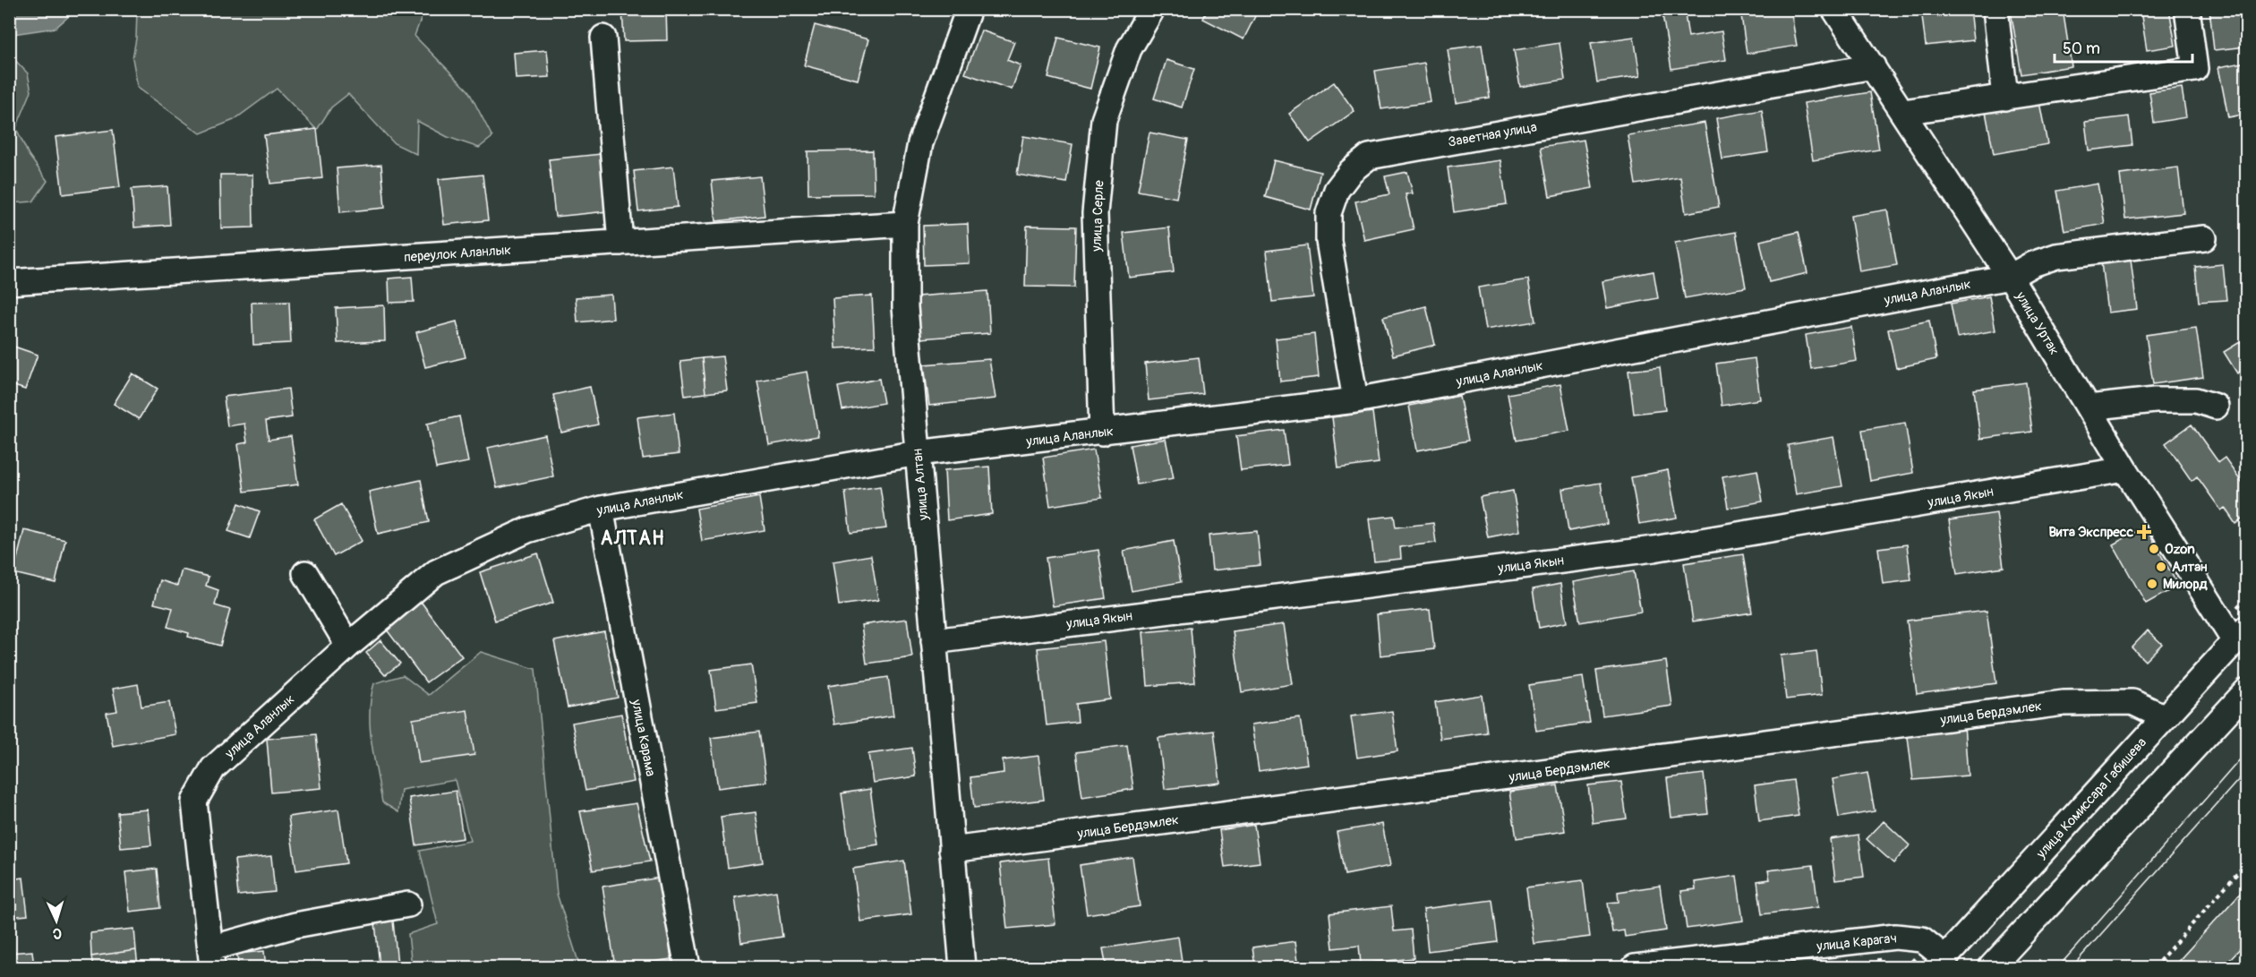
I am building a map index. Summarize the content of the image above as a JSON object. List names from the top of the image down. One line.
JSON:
{"streets":{"street":["Заветная улица","улица Серле","переулок Аланлык","улица Аланлык","улица Уртак","улица Алтан","улица Якын","улица Бердэмлек","улица Карама","улица Комиссара Габишева","улица Карагач"]},"crossings":[["Заветная улица","улица Аланлык"],["Заветная улица","улица Уртак"],["улица Серле","улица Аланлык"],["переулок Аланлык","улица Алтан"],["улица Аланлык","улица Уртак"],["улица Аланлык","улица Алтан"],["улица Аланлык","улица Карама"],["улица Уртак","улица Якын"],["улица Уртак","улица Комиссара Габишева"],["улица Алтан","улица Якын"],["улица Алтан","улица Бердэмлек"],["улица Бердэмлек","улица Комиссара Габишева"],["улица Комиссара Габишева","улица Карагач"]],"districts":["АЛТАН"],"places":{"health":["Вита Экспресс"],"other":["Ozon","Алтан","Милорд"]},"scale_bar":"50 m","north":"bottom"}
